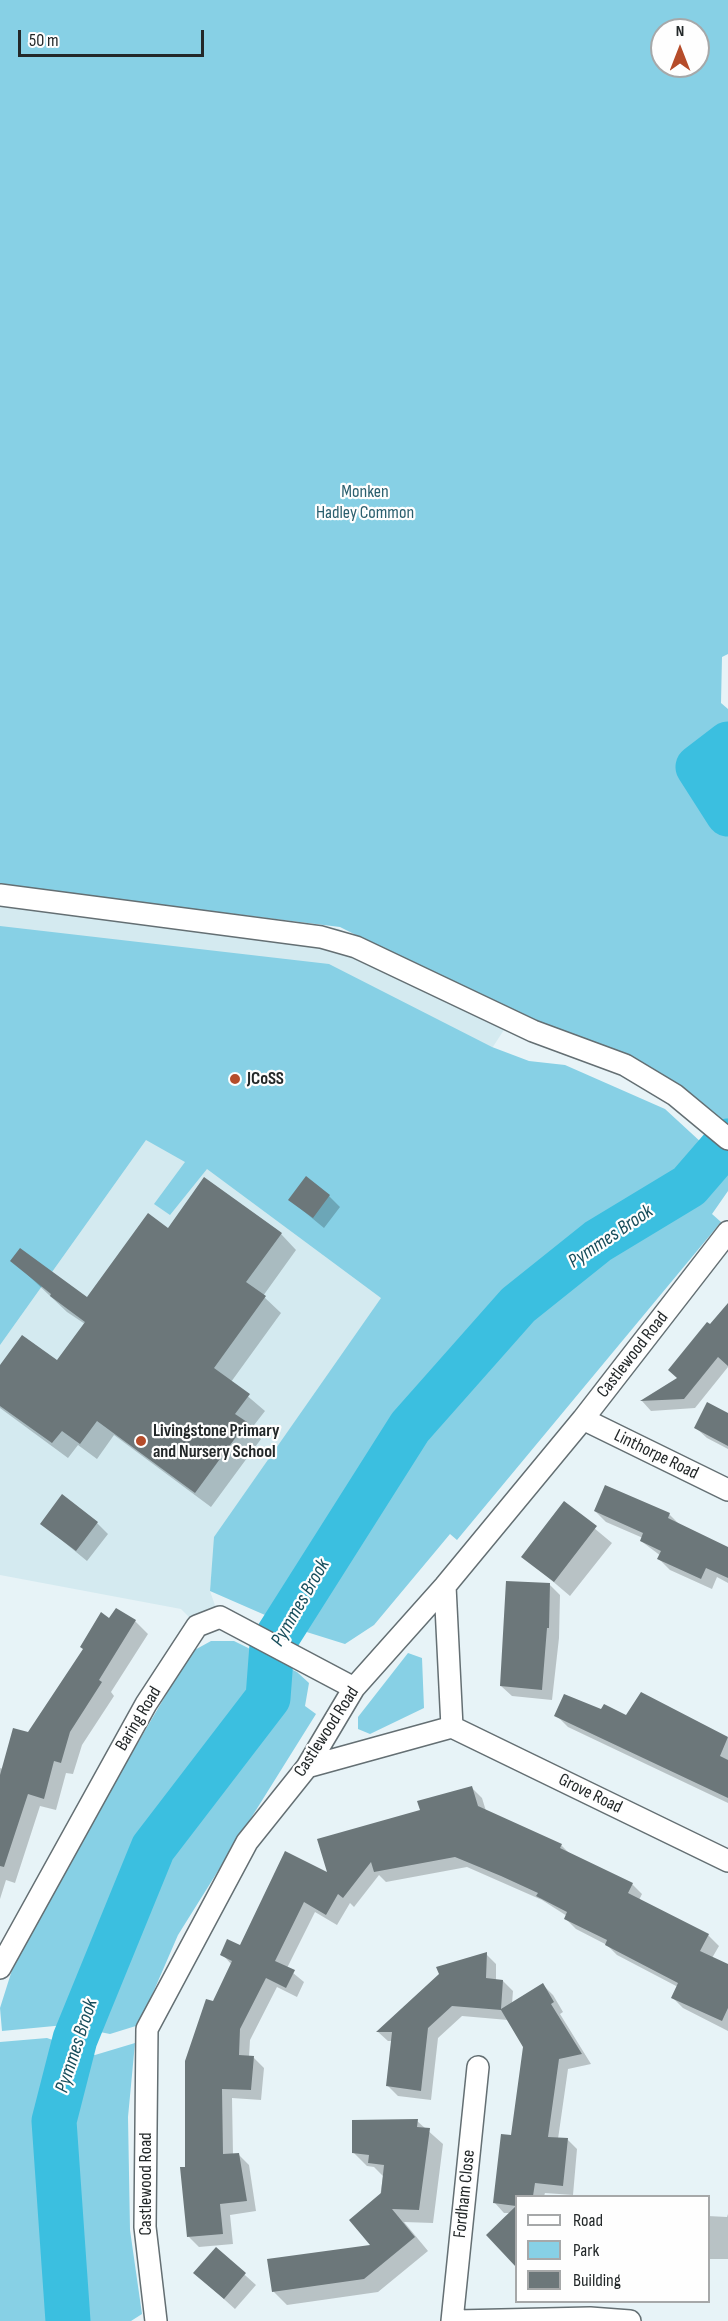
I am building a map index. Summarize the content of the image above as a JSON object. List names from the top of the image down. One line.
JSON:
{"streets":{"street":["Castlewood Road","Linthorpe Road","Baring Road","Grove Road","Fordham Close"]},"crossings":[["Castlewood Road","Linthorpe Road"],["Castlewood Road","Baring Road"]],"water":["Pymmes Brook"],"parks":["Monken Hadley Common"],"places":["JCoSS","Livingstone Primary and Nursery School"],"legend":["Road","Park","Building"],"scale_bar":"50 m","north":"top"}
